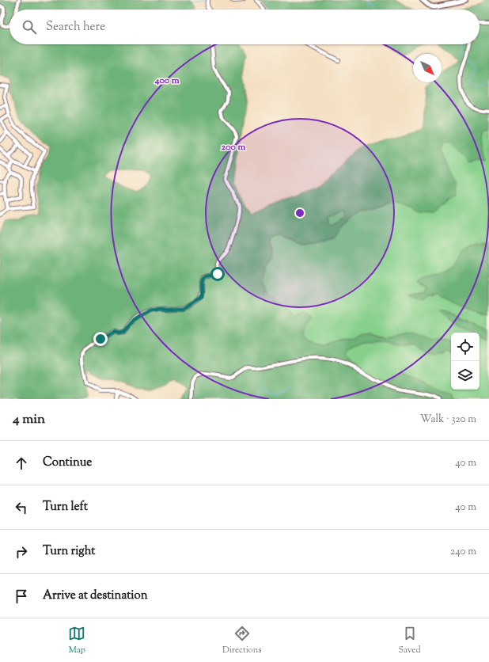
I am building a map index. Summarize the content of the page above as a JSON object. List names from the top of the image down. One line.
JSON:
{"north":"bottom right","page":{"search":"Search here","heading":["4 min","Walk · 320 m"],"list":[["Continue","40 m"],["Turn left","40 m"],["Turn right","240 m"],"Arrive at destination"],"nav":["Map","Directions","Saved"]},"rings":["400 m","200 m"]}
